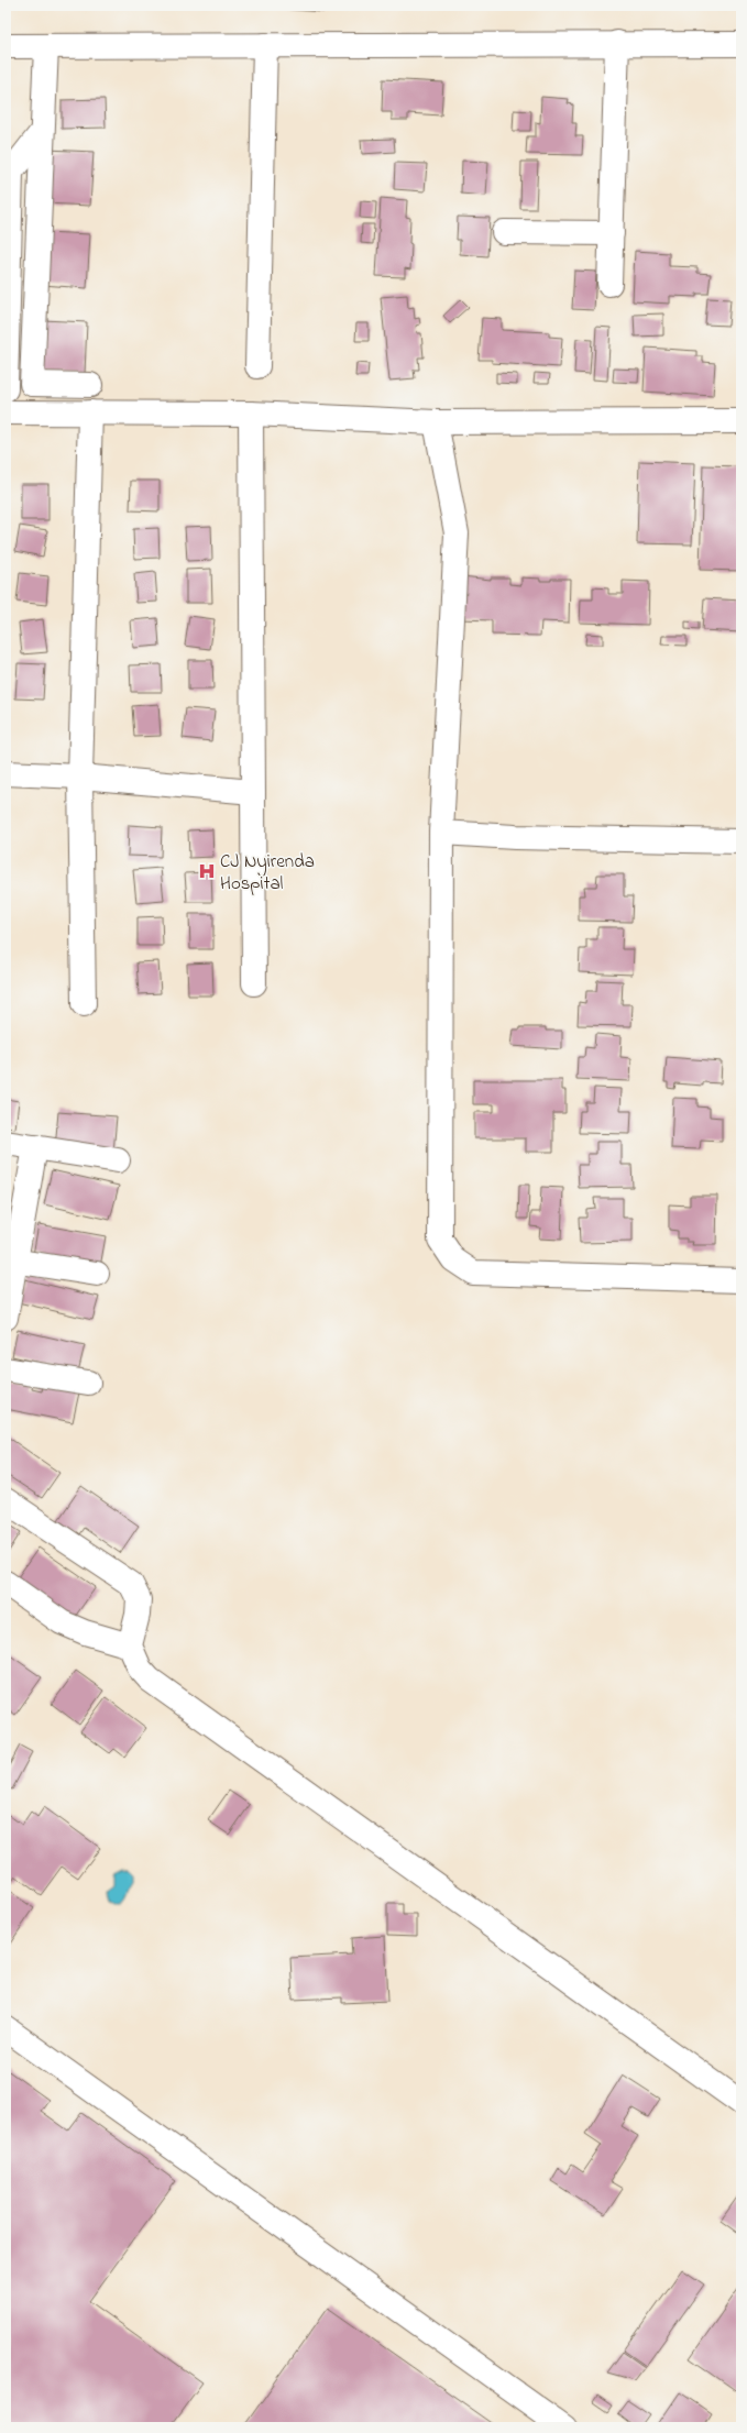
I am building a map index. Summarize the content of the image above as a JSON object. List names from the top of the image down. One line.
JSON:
{"places":{"hospital":["CJ Nyirenda Hospital"]}}
